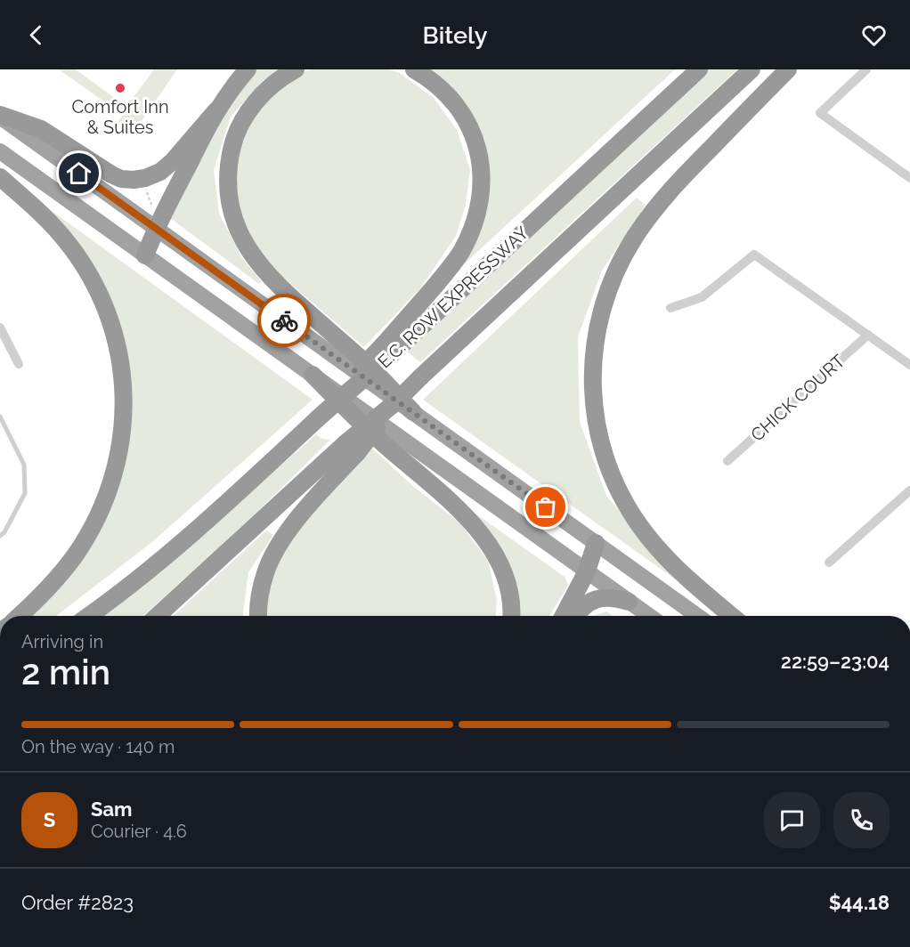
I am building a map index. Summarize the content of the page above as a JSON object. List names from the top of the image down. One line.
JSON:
{"streets":{"highway":["E.C. ROW EXPRESSWAY"],"street":["CHICK COURT"]},"places":["Comfort Inn & Suites"],"page":{"header":"Bitely","heading":["2 min","Arriving in","22:59–23:04"],"panel":["Sam","Courier · 4.6","Order #2823","$44.18"],"bar":"On the way · 140 m","round":"S"}}
